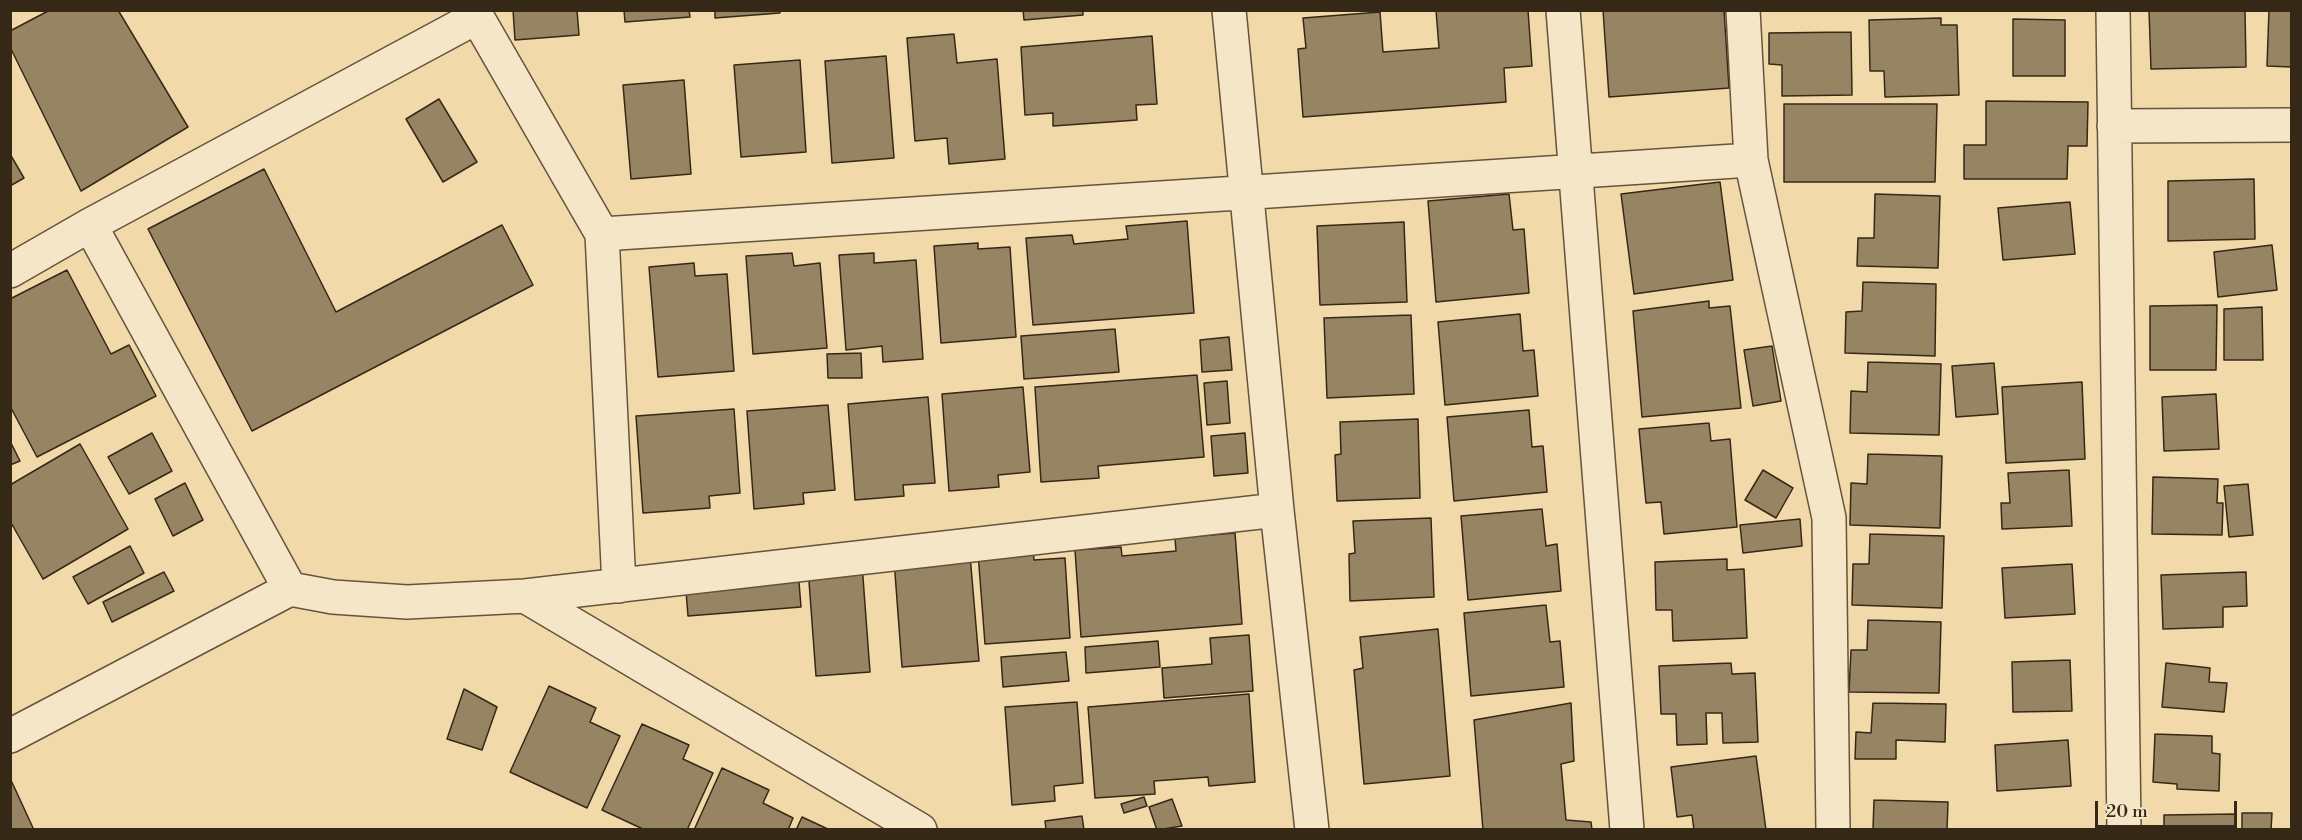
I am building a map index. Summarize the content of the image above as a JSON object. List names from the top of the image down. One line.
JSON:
{"scale_bar":"20 m"}
